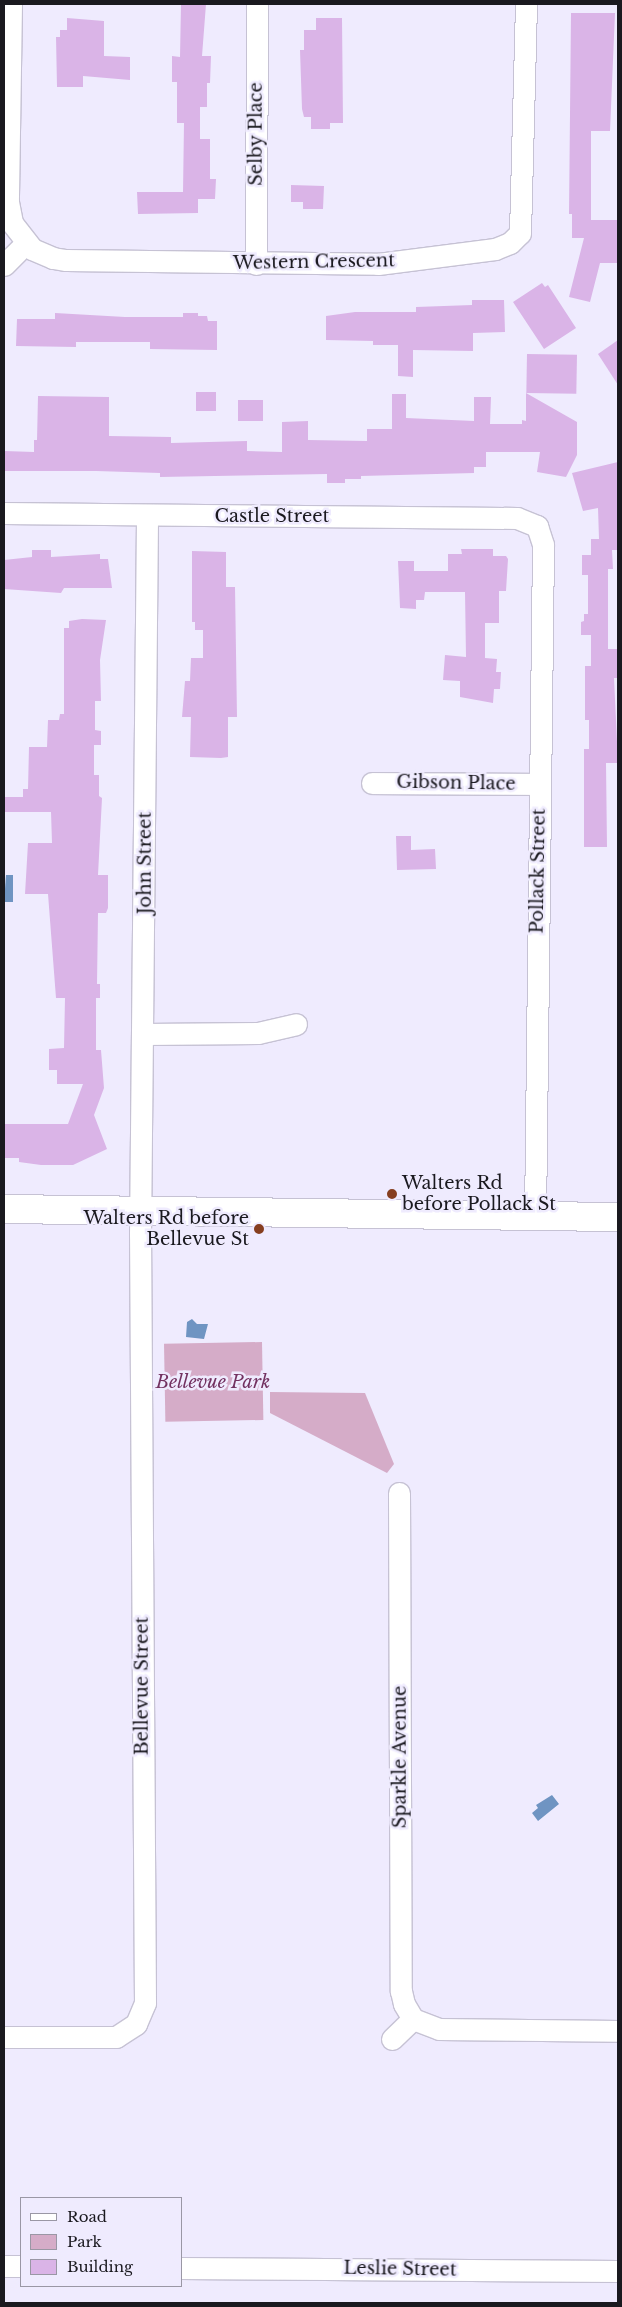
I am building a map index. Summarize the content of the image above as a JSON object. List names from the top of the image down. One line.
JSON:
{"streets":{"street":["Selby Place","Western Crescent","Castle Street","Gibson Place","John Street","Pollack Street","Bellevue Street","Sparkle Avenue","Leslie Street"]},"crossings":[["Selby Place","Western Crescent"],["Castle Street","John Street"],["Castle Street","Pollack Street"],["Gibson Place","Pollack Street"],["John Street","Bellevue Street"]],"parks":["Bellevue Park"],"places":["Walters Rd before Pollack St","Walters Rd before Bellevue St"],"legend":["Road","Park","Building"]}
